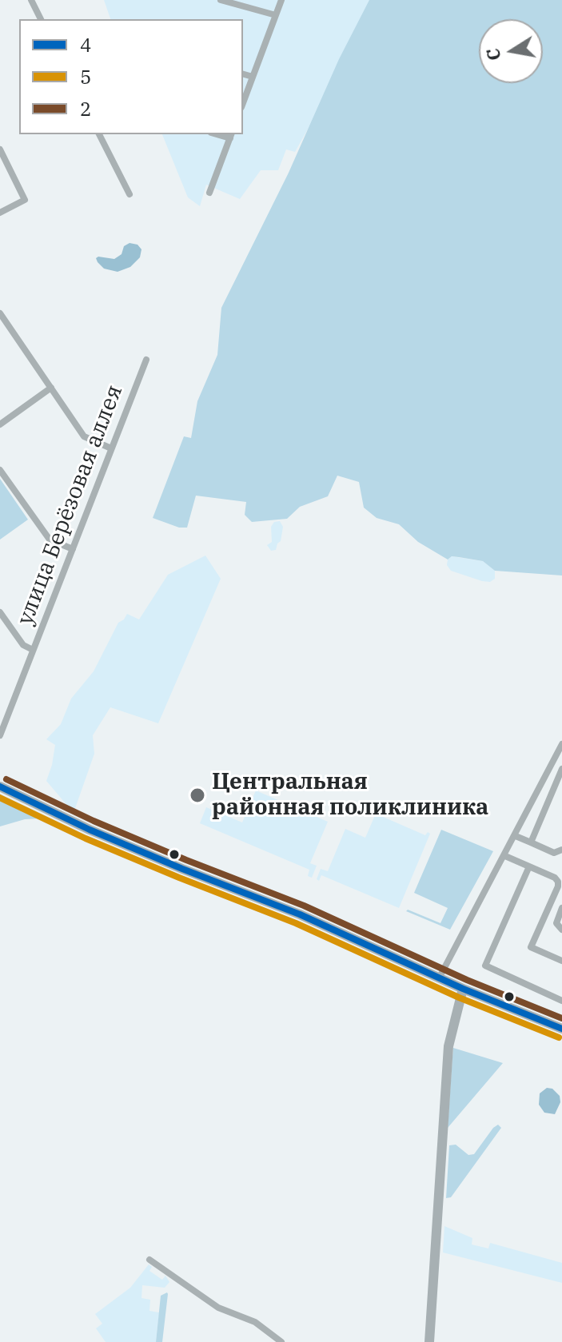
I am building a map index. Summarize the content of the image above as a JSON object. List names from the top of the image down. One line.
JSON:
{"streets":{"street":["улица Берёзовая аллея"]},"places":["Центральная районная поликлиника"],"lines":["transit line 2","transit line 4","transit line 5"],"legend":["4","5","2"],"north":"left"}
